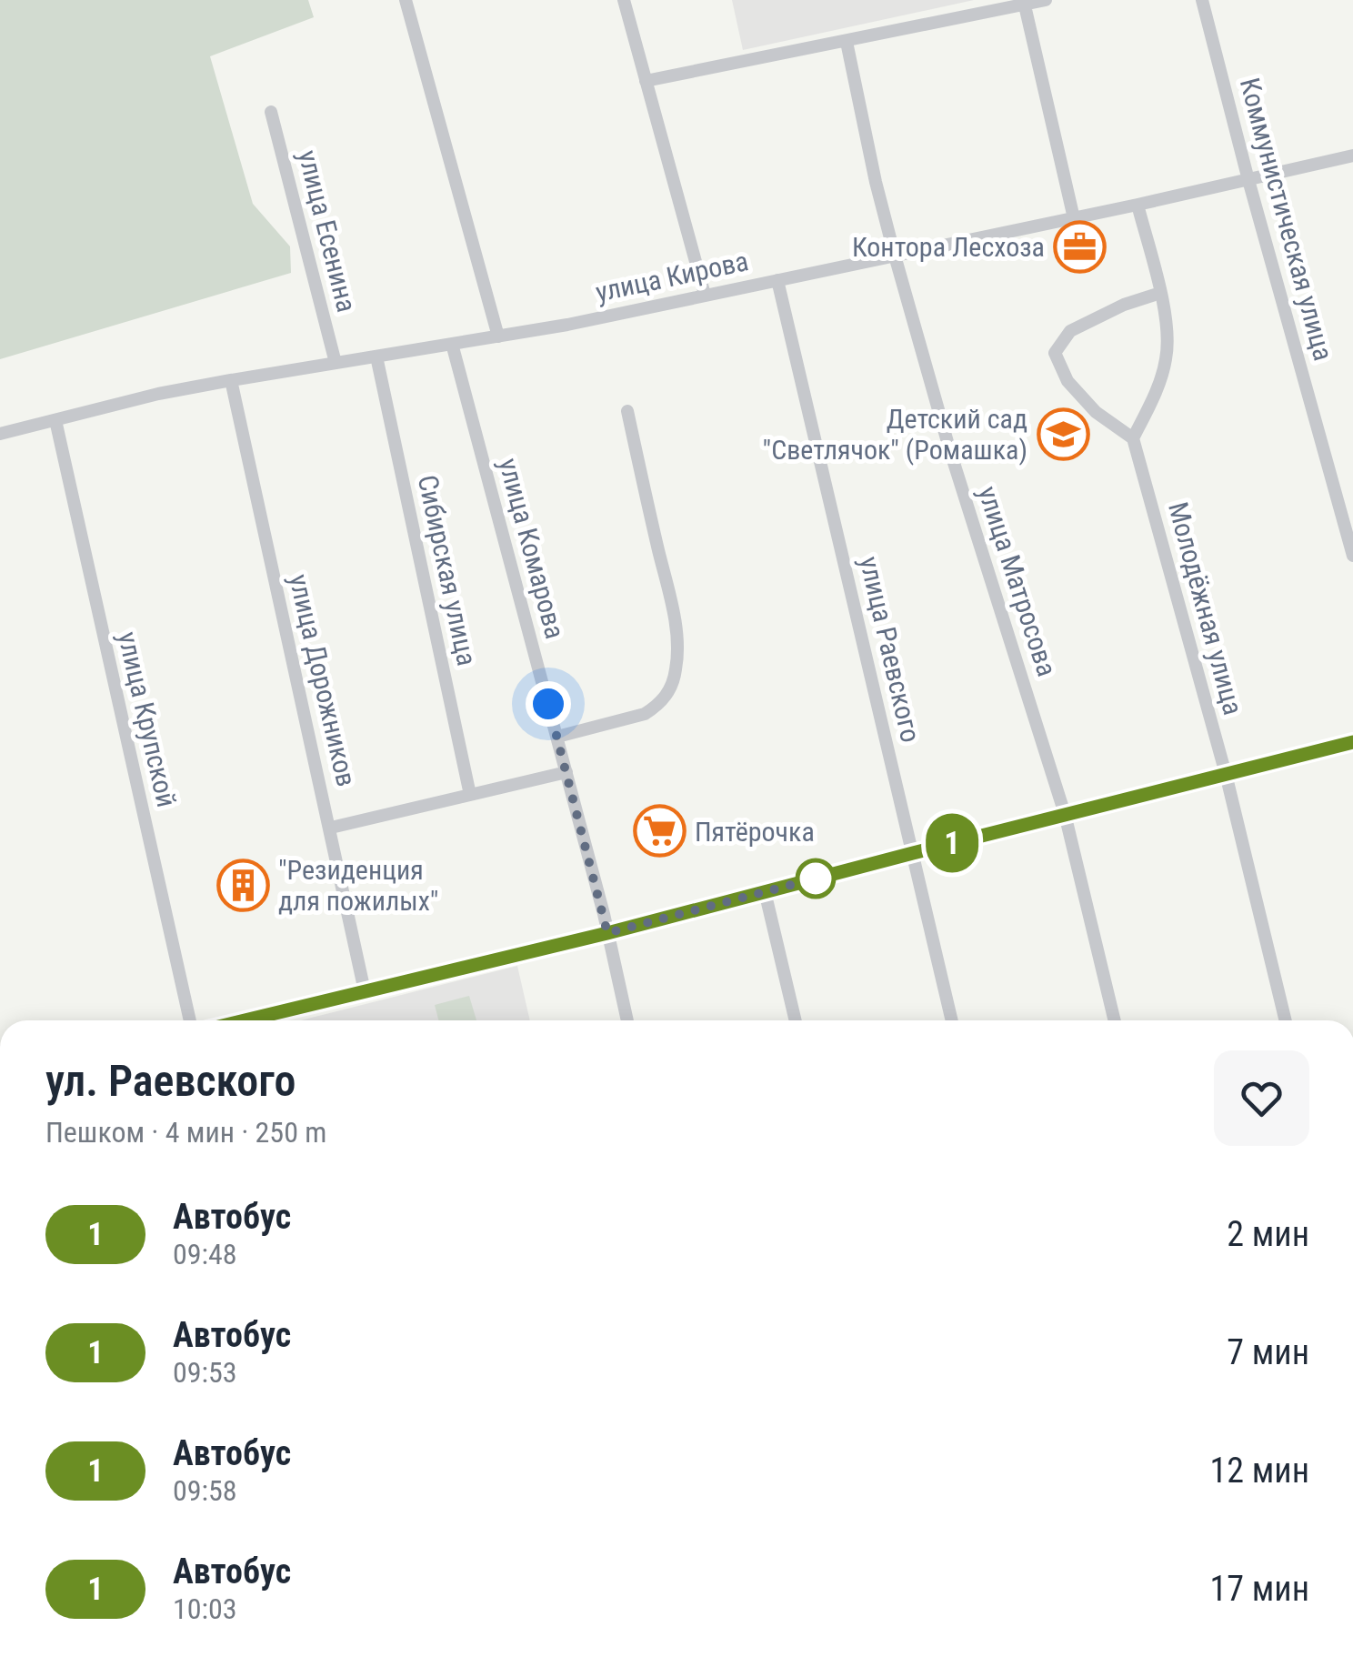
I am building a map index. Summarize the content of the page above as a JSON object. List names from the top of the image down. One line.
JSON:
{"streets":{"street":["Коммунистическая улица","улица Есенина","улица Кирова","улица Комарова","Сибирская улица","улица Матросова","Молодёжная улица","улица Раевского","улица Дорожников","улица Крупской"]},"crossings":[["Коммунистическая улица","улица Кирова"],["улица Есенина","улица Кирова"],["улица Кирова","улица Комарова"],["улица Кирова","Сибирская улица"],["улица Кирова","улица Матросова"],["улица Кирова","улица Раевского"],["улица Кирова","улица Дорожников"],["улица Кирова","улица Крупской"]],"places":{"office":["Контора Лесхоза"],"school or university":["Детский сад \"Светлячок\" (Ромашка)"],"supermarket":["Пятёрочка"],"building":["\"Резиденция для пожилых\""]},"lines":["bus line 1"],"page":{"on_map":"1","heading":["ул. Раевского","Пешком · 4 мин · 250 m"],"list":[{"mark":"1","name":"Автобус","note":"09:48","value":"2 мин"},{"mark":"1","name":"Автобус","note":"09:53","value":"7 мин"},{"mark":"1","name":"Автобус","note":"09:58","value":"12 мин"},{"mark":"1","name":"Автобус","note":"10:03","value":"17 мин"}]}}
